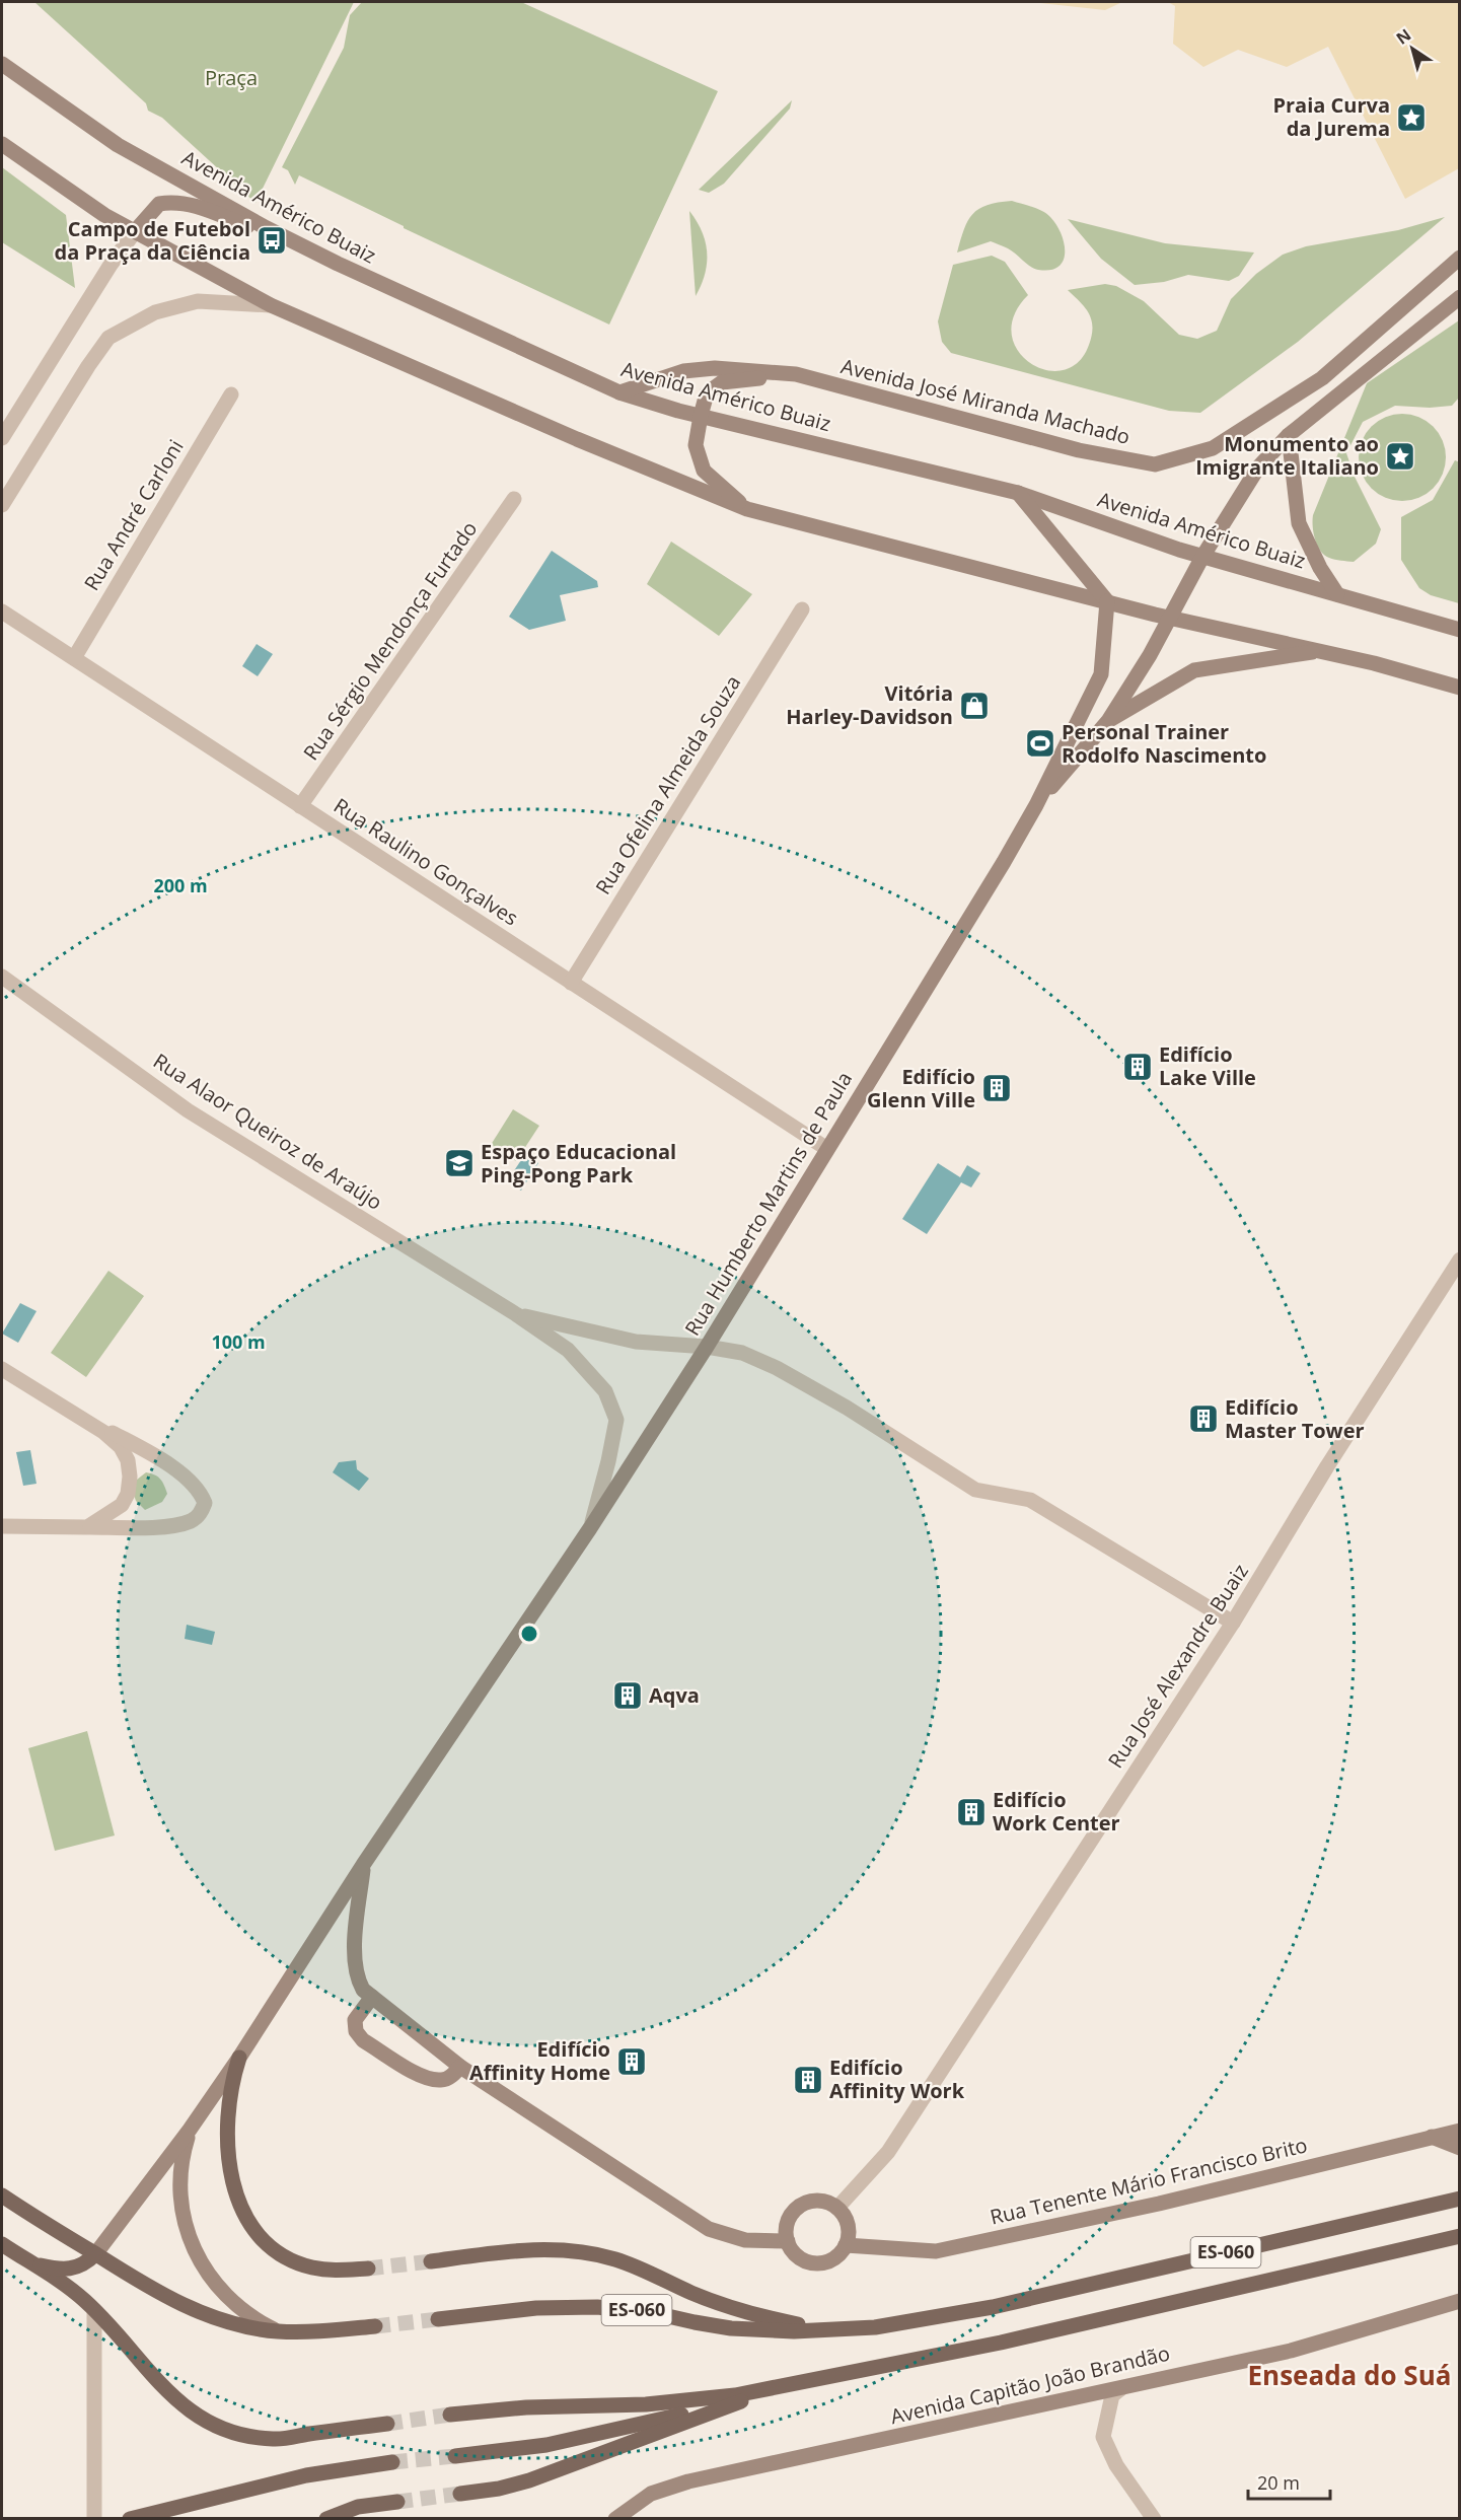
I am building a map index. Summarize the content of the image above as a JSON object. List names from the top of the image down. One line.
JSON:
{"streets":{"main road":["Avenida Américo Buaiz","Avenida José Miranda Machado","Rua Humberto Martins de Paula","Rua Tenente Mário Francisco Brito","ES-060","Avenida Capitão João Brandão"],"street":["Rua André Carloni","Rua Sérgio Mendonça Furtado","Rua Ofelina Almeida Souza","Rua Raulino Gonçalves","Rua Alaor Queiroz de Araújo","Rua José Alexandre Buaiz"]},"crossings":[["Avenida Américo Buaiz","Avenida José Miranda Machado"],["Avenida Américo Buaiz","Rua Humberto Martins de Paula"],["Rua André Carloni","Rua Raulino Gonçalves"],["Rua Sérgio Mendonça Furtado","Rua Raulino Gonçalves"],["Rua Ofelina Almeida Souza","Rua Raulino Gonçalves"],["Rua Raulino Gonçalves","Rua Humberto Martins de Paula"],["Rua Alaor Queiroz de Araújo","Rua Humberto Martins de Paula"],["Rua Alaor Queiroz de Araújo","Rua José Alexandre Buaiz"],["Rua José Alexandre Buaiz","Rua Tenente Mário Francisco Brito"]],"districts":["Enseada do Suá"],"parks":["Praça"],"places":{"place":["Praia Curva da Jurema","Monumento ao Imigrante Italiano"],"bus stop":["Campo de Futebol da Praça da Ciência"],"shop":["Vitória Harley-Davidson"],"sports":["Personal Trainer Rodolfo Nascimento"],"building":["Edifício Lake Ville","Edifício Glenn Ville","Edifício Master Tower","Aqva","Edifício Work Center","Edifício Affinity Home","Edifício Affinity Work"],"school or university":["Espaço Educacional Ping-Pong Park"]},"scale_bar":"20 m","north":"top left","rings":["200 m","100 m"]}
